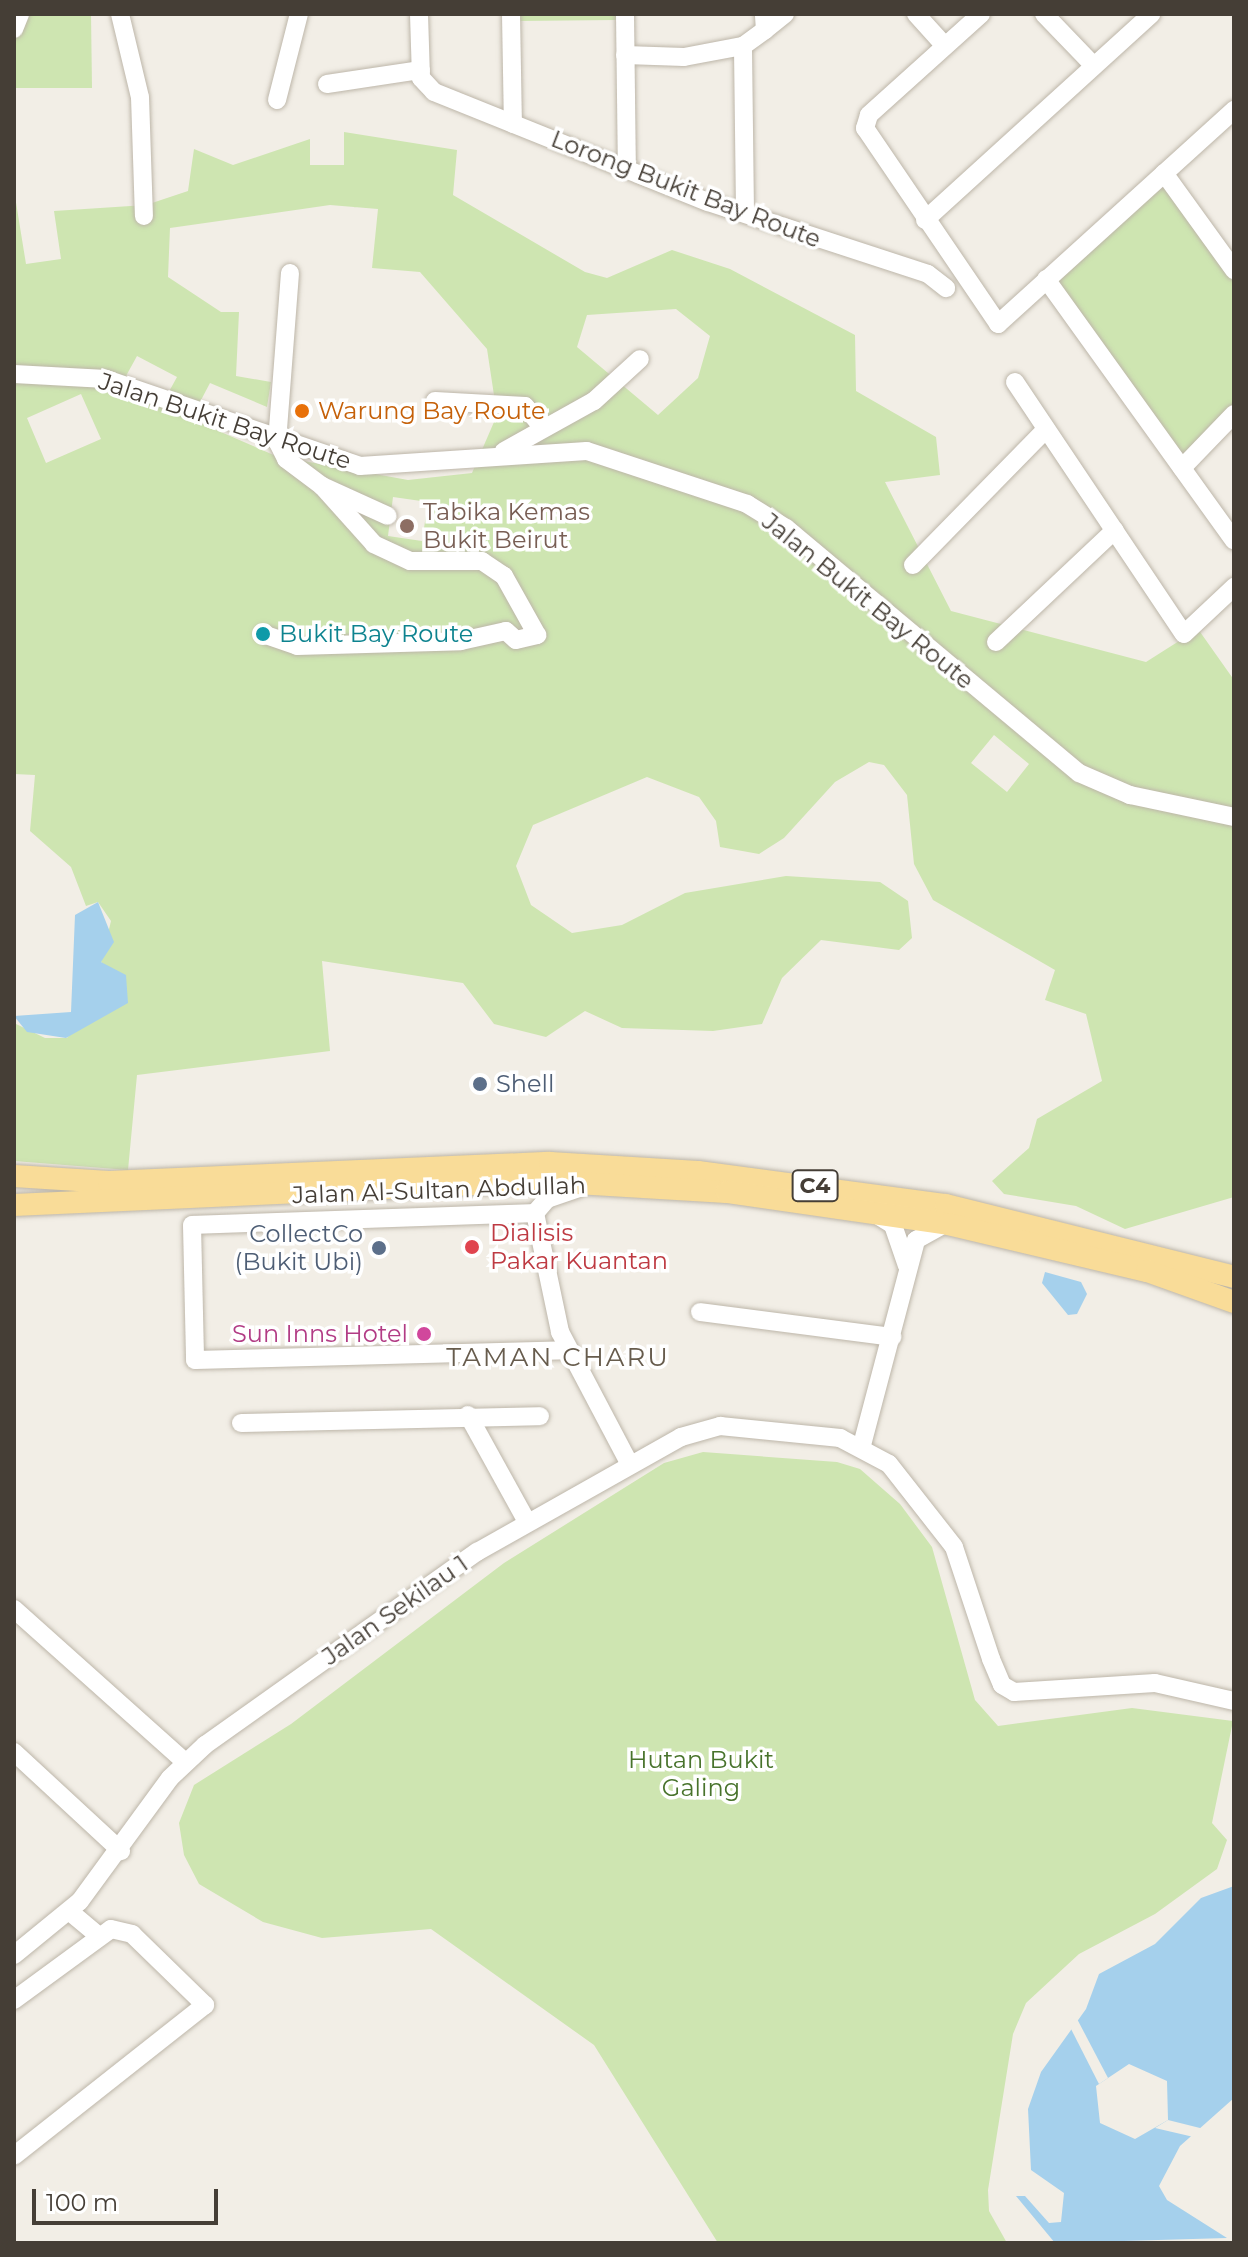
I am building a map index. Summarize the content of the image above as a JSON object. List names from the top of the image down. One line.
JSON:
{"streets":{"main road":["C4","Jalan Al-Sultan Abdullah"],"street":["Lorong Bukit Bay Route","Jalan Bukit Bay Route","Jalan Sekilau 1"]},"districts":["TAMAN CHARU"],"parks":["Hutan Bukit Galing"],"places":["Warung Bay Route","Tabika Kemas Bukit Beirut","Bukit Bay Route","Shell","Dialisis Pakar Kuantan","CollectCo (Bukit Ubi)","Sun Inns Hotel"],"scale_bar":"100 m"}
